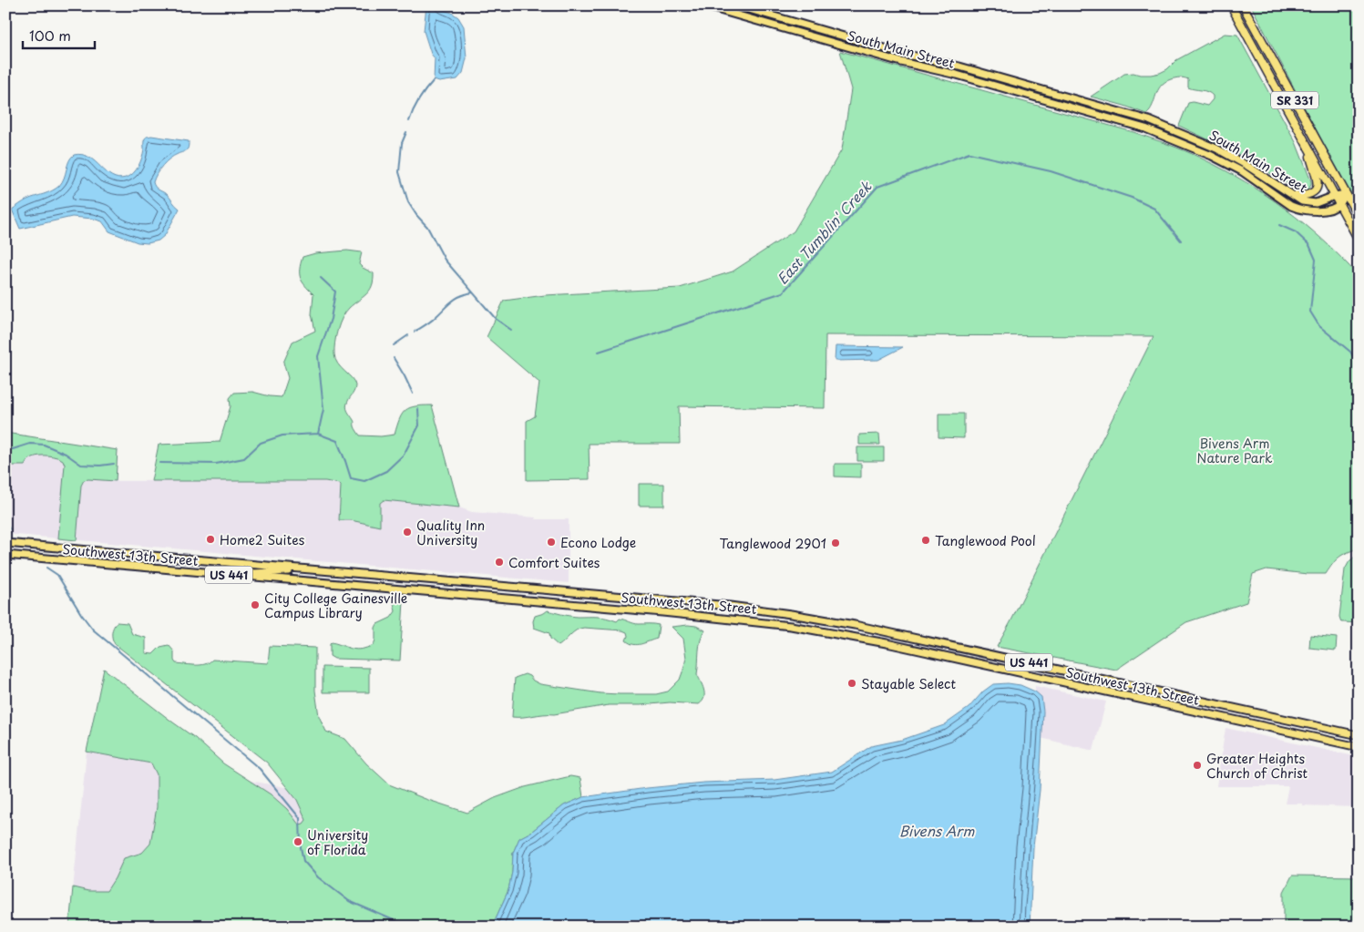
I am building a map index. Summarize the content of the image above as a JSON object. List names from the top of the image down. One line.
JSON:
{"streets":{"highway":["SR 331"],"main road":["South Main Street","Southwest 13th Street","US 441"]},"crossings":[["South Main Street","SR 331"]],"water":["East Tumblin' Creek","Bivens Arm"],"parks":["Bivens Arm Nature Park"],"places":["Quality Inn University","Home2 Suites","Tanglewood Pool","Econo Lodge","Tanglewood 2901","Comfort Suites","City College Gainesville Campus Library","Stayable Select","Greater Heights Church of Christ","University of Florida"],"scale_bar":"100 m"}
